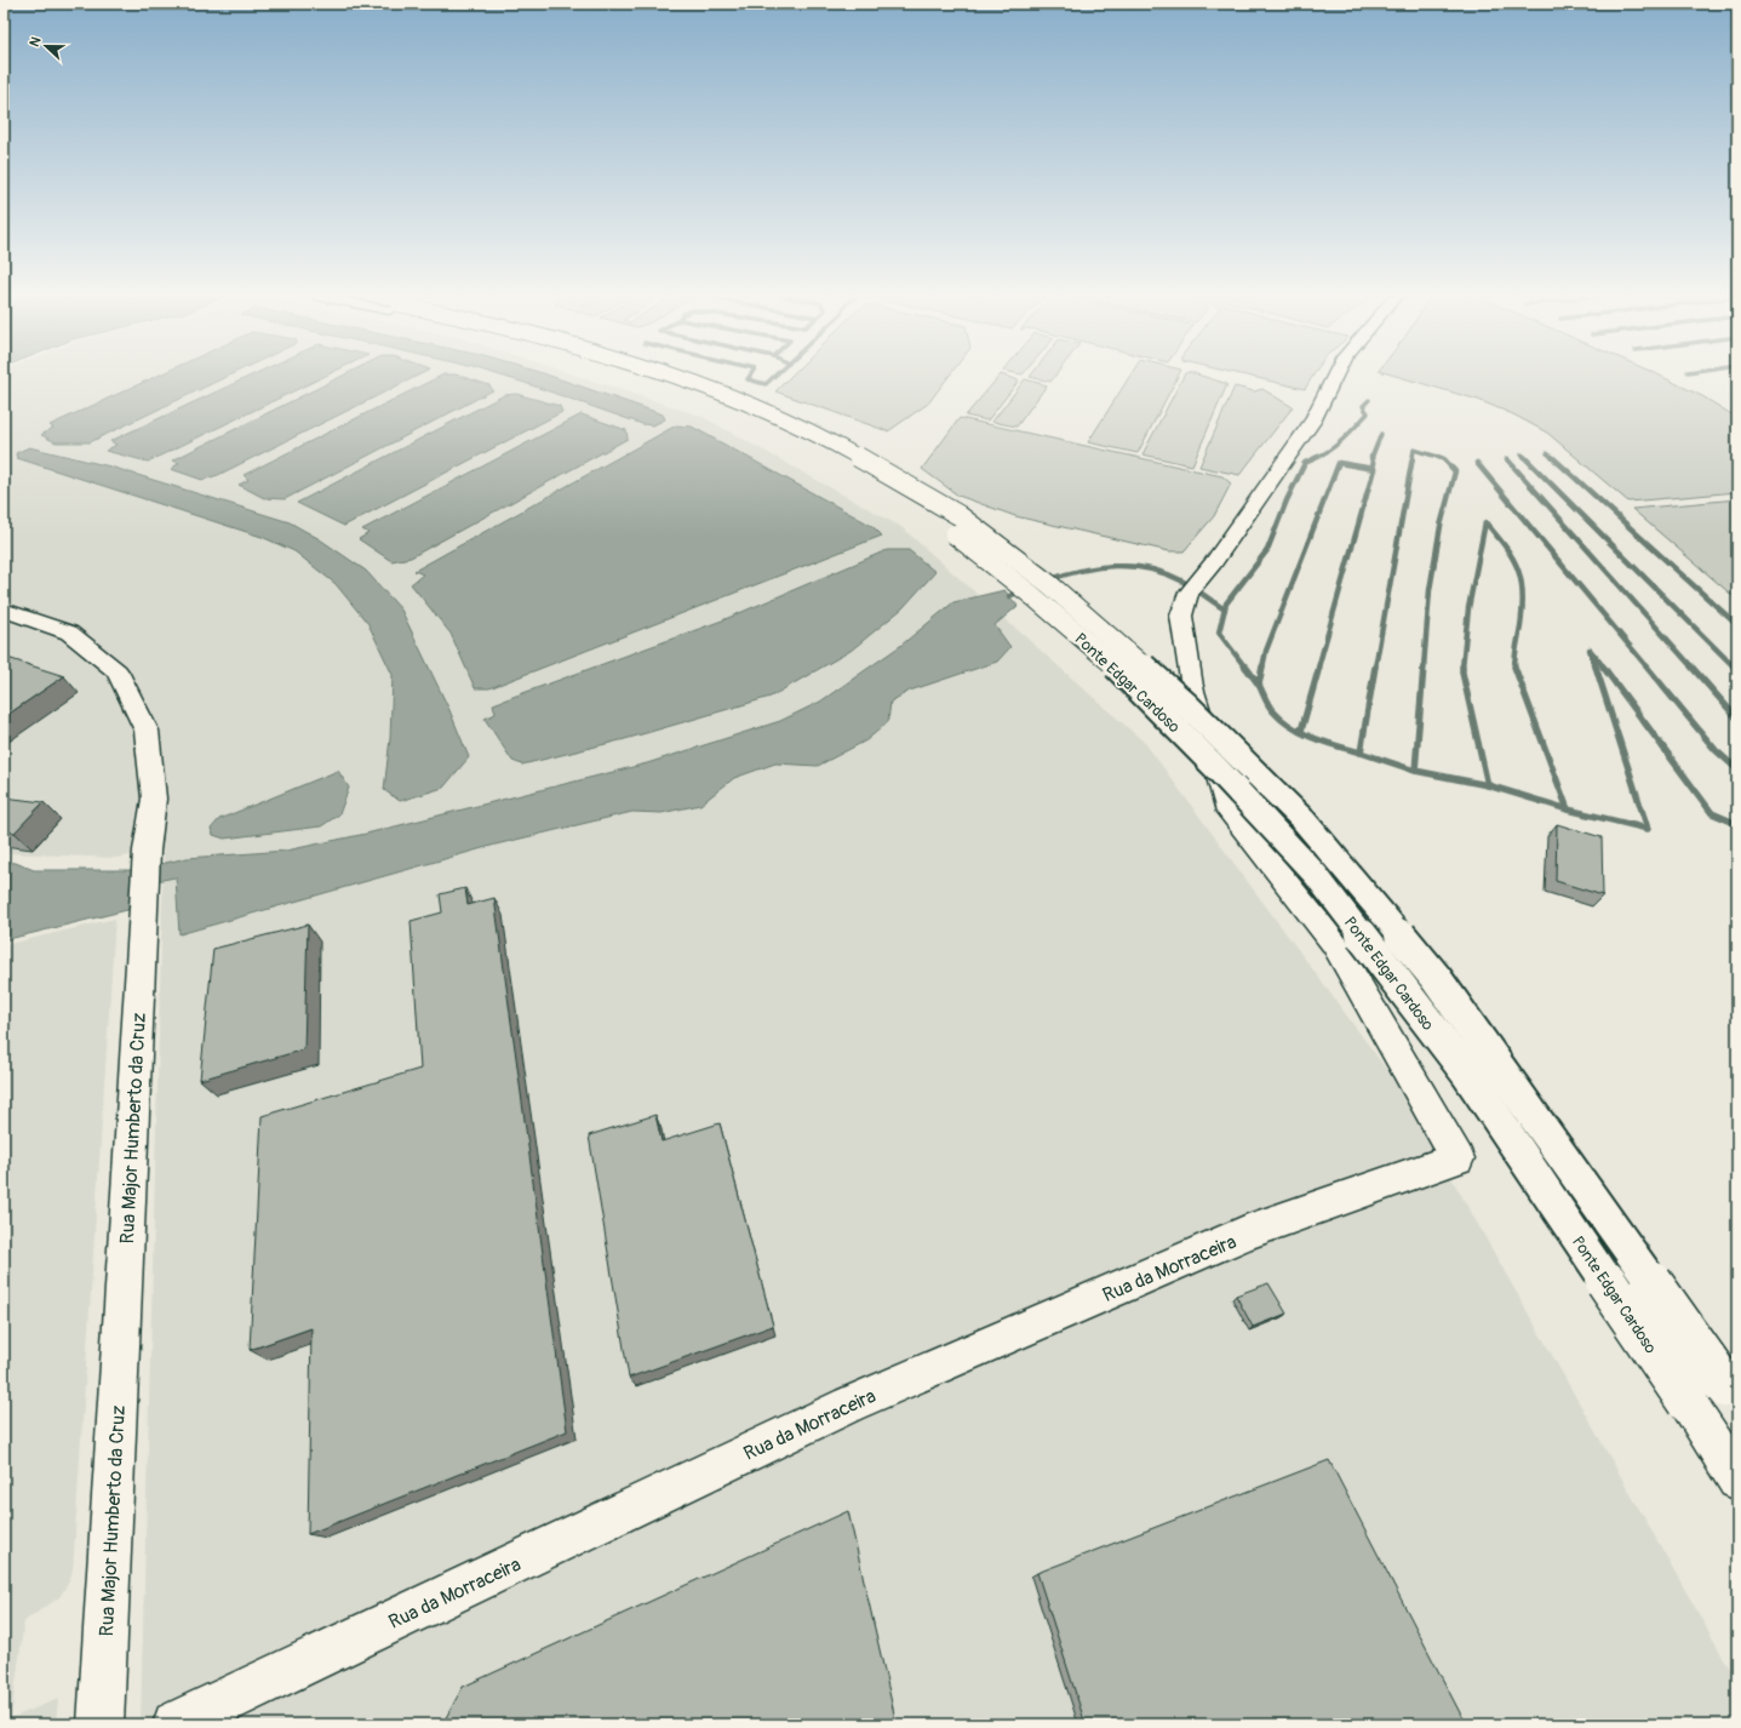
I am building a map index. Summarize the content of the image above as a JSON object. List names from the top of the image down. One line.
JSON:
{"streets":{"main road":["Ponte Edgar Cardoso","Rua Major Humberto da Cruz","Rua da Morraceira"]},"north":"left"}
